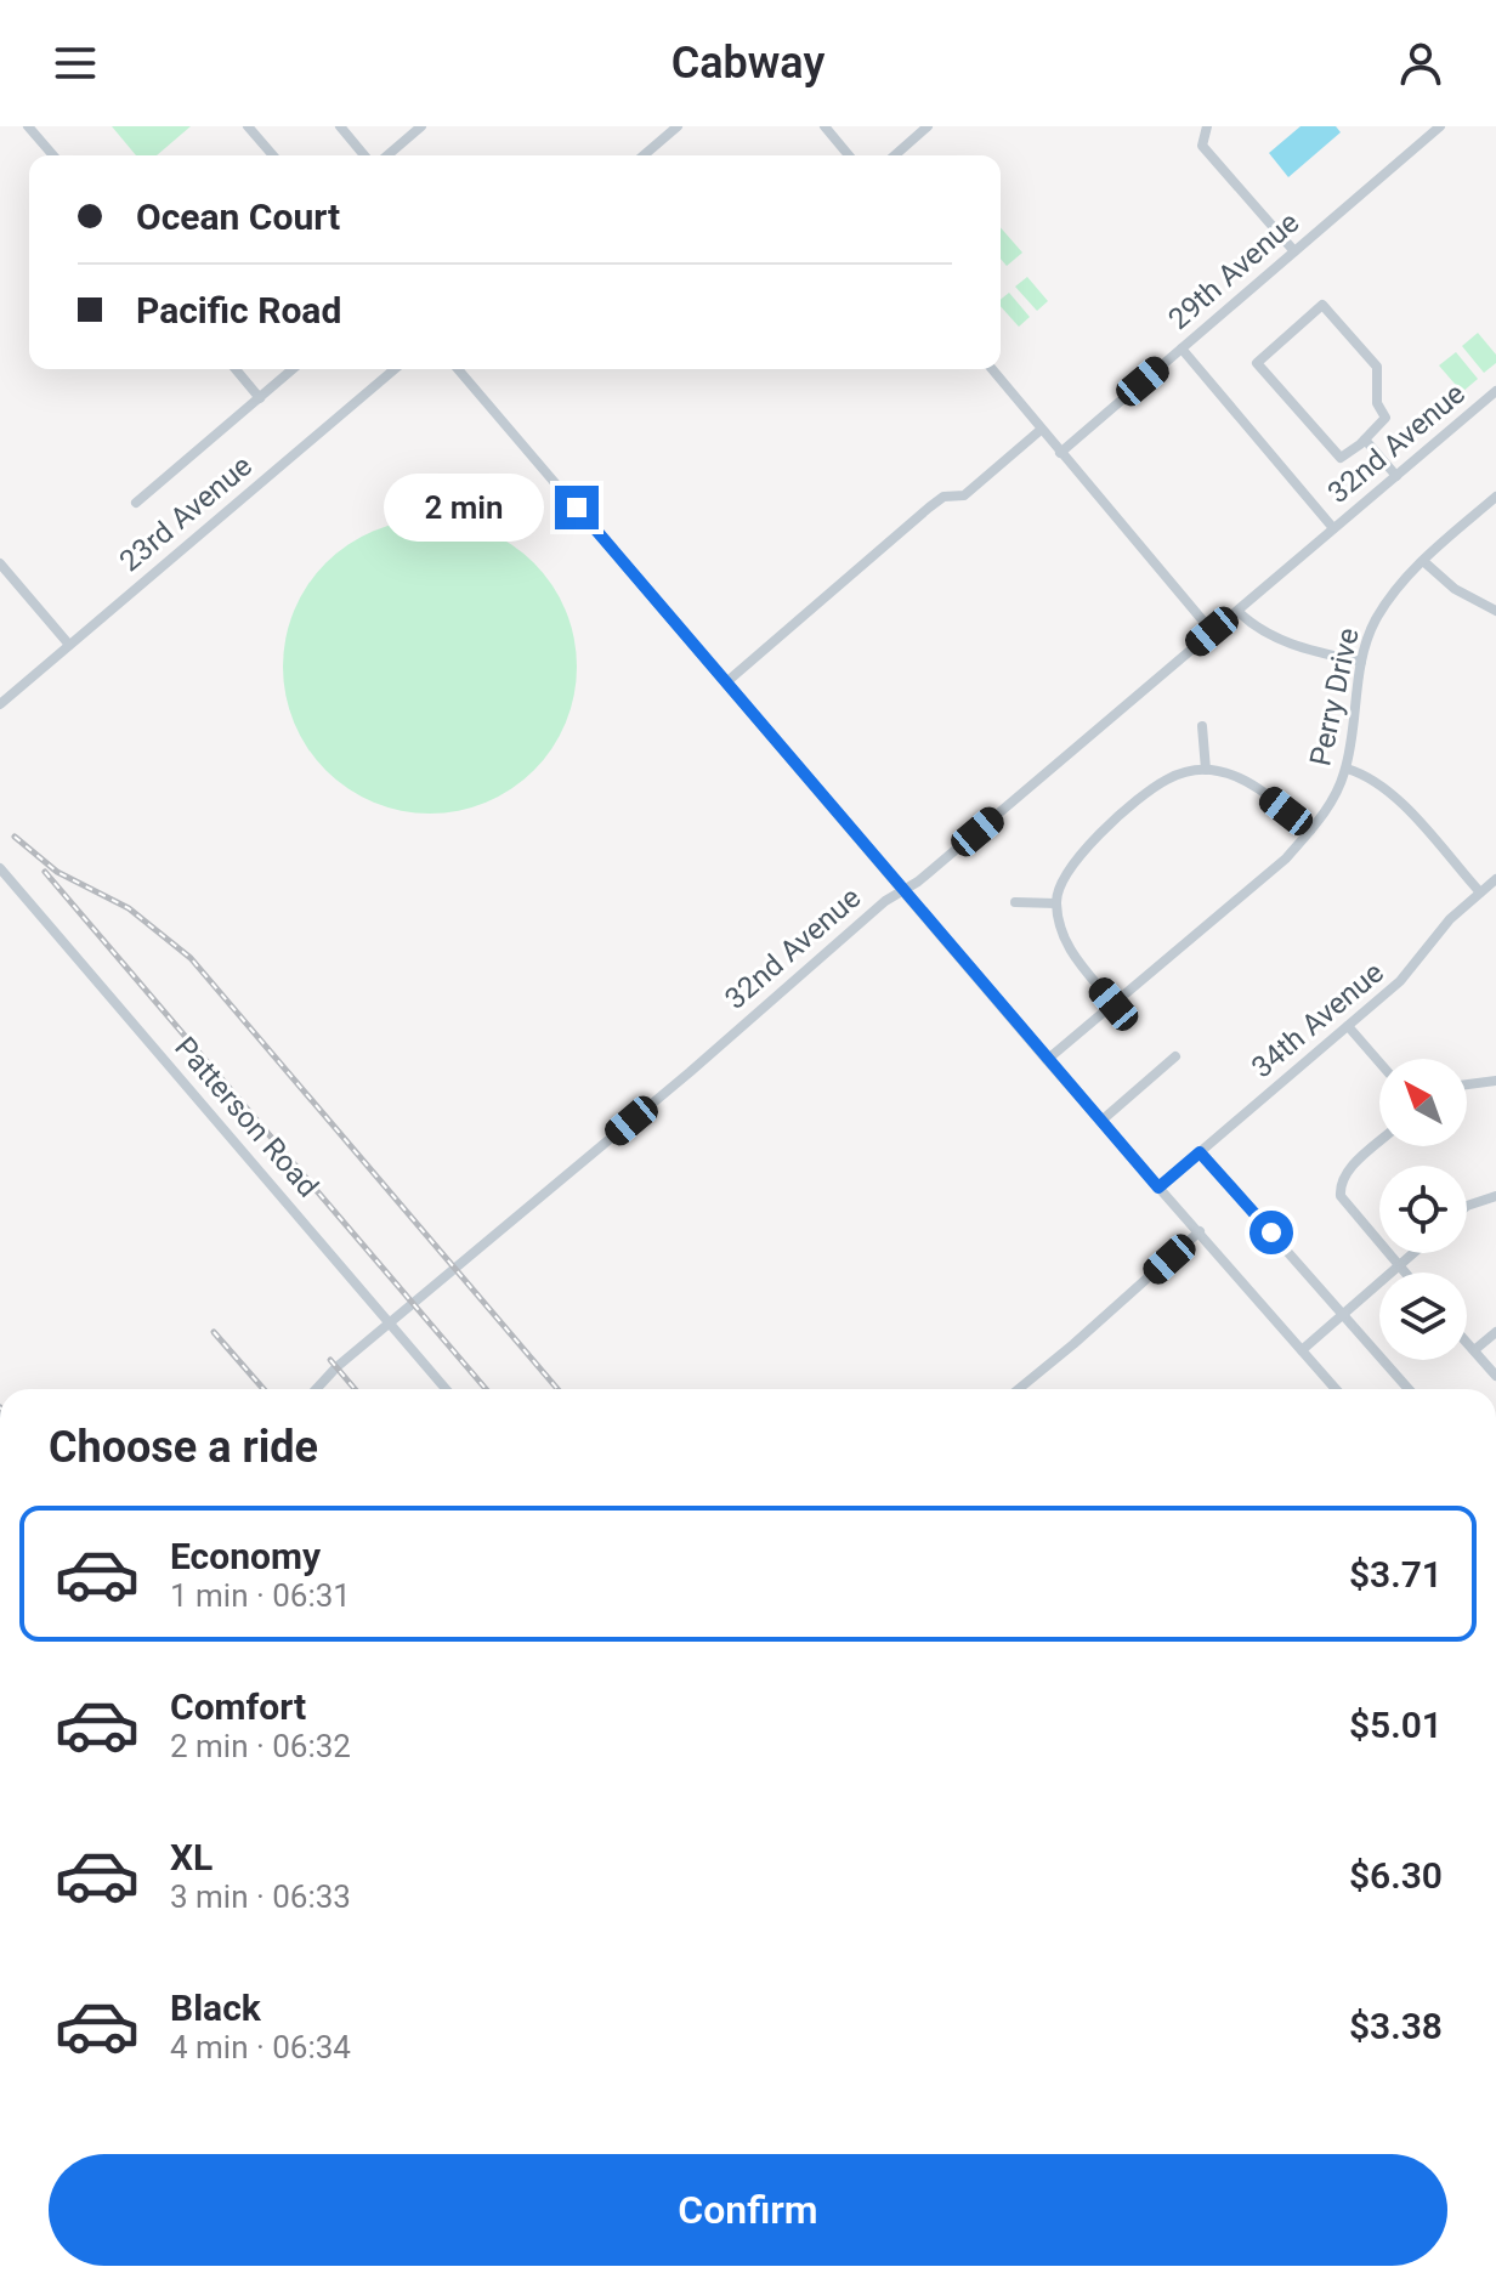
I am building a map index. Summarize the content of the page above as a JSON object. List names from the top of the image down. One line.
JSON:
{"streets":{"street":["29th Avenue","32nd Avenue","23rd Avenue","Perry Drive","34th Avenue","Patterson Road"]},"crossings":[["32nd Avenue","Patterson Road"]],"north":"top left","page":{"header":"Cabway","banner":["Ocean Court","Pacific Road"],"bubble":"2 min","heading":"Choose a ride","list":[{"name":"Economy","note":"1 min · 06:31","value":"$3.71"},{"name":"Comfort","note":"2 min · 06:32","value":"$5.01"},{"name":"XL","note":"3 min · 06:33","value":"$6.30"},{"name":"Black","note":"4 min · 06:34","value":"$3.38"}],"buttons":"Confirm"}}
